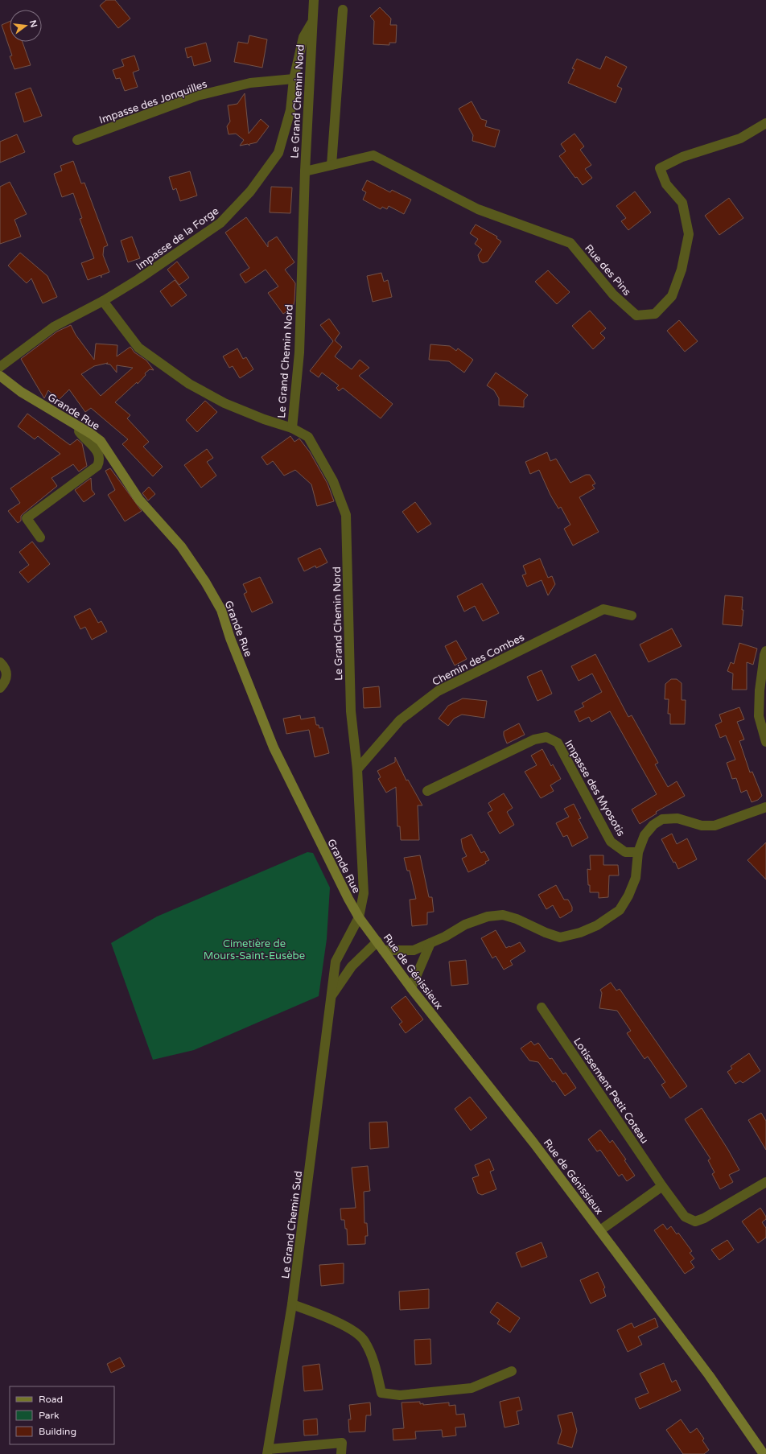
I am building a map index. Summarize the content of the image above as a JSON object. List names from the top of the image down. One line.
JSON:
{"streets":{"street":["Impasse des Jonquilles","Le Grand Chemin Nord","Impasse de la Forge","Rue des Pins","Grande Rue","Chemin des Combes","Impasse des Myosotis","Rue de Génissieux","Lotissement Petit Coteau","Le Grand Chemin Sud"]},"crossings":[["Impasse des Jonquilles","Impasse de la Forge"],["Le Grand Chemin Nord","Impasse de la Forge"],["Le Grand Chemin Nord","Rue des Pins"],["Le Grand Chemin Nord","Grande Rue"],["Le Grand Chemin Nord","Chemin des Combes"],["Le Grand Chemin Nord","Rue de Génissieux"],["Le Grand Chemin Nord","Le Grand Chemin Sud"],["Grande Rue","Rue de Génissieux"],["Grande Rue","Le Grand Chemin Sud"],["Rue de Génissieux","Le Grand Chemin Sud"]],"parks":["Cimetière de Mours-Saint-Eusèbe"],"legend":["Road","Park","Building"],"north":"right"}
